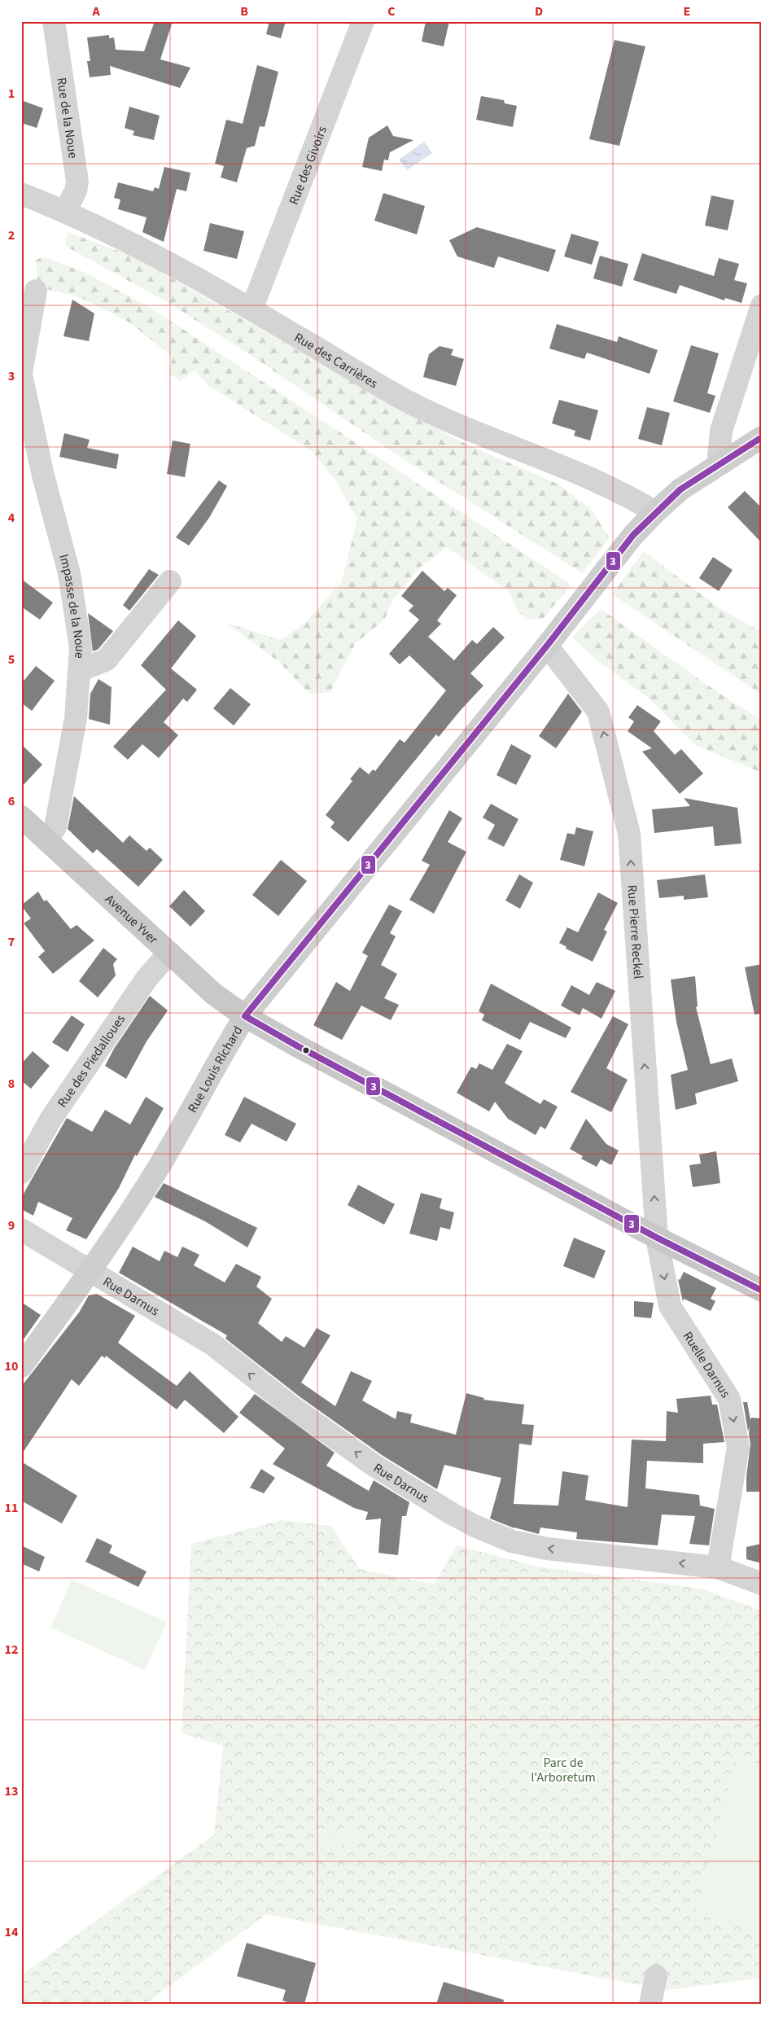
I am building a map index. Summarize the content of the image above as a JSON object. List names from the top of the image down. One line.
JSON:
{"streets":{"main road":["Avenue Yver","Rue Louis Richard"],"street":["Rue de la Noue","Rue des Givoirs","Rue des Carrières","Impasse de la Noue","Rue Pierre Reckel","Rue des Piedalloues","Rue Darnus","Ruelle Darnus"]},"crossings":[["Rue de la Noue","Rue des Carrières"],["Rue des Givoirs","Rue des Carrières"],["Rue des Carrières","Rue Louis Richard"],["Impasse de la Noue","Avenue Yver"],["Avenue Yver","Rue Pierre Reckel"],["Avenue Yver","Rue des Piedalloues"],["Avenue Yver","Rue Louis Richard"],["Avenue Yver","Ruelle Darnus"],["Rue Pierre Reckel","Rue Louis Richard"],["Rue Pierre Reckel","Ruelle Darnus"],["Rue Louis Richard","Rue Darnus"],["Rue Darnus","Ruelle Darnus"]],"one_way":["Rue Pierre Reckel","Rue Darnus","Ruelle Darnus"],"parks":["Parc de l'Arboretum"],"lines":["transit line 3"],"grid":{"columns":["A","B","C","D","E"],"rows":["1","2","3","4","5","6","7","8","9","10","11","12","13","14"]}}
